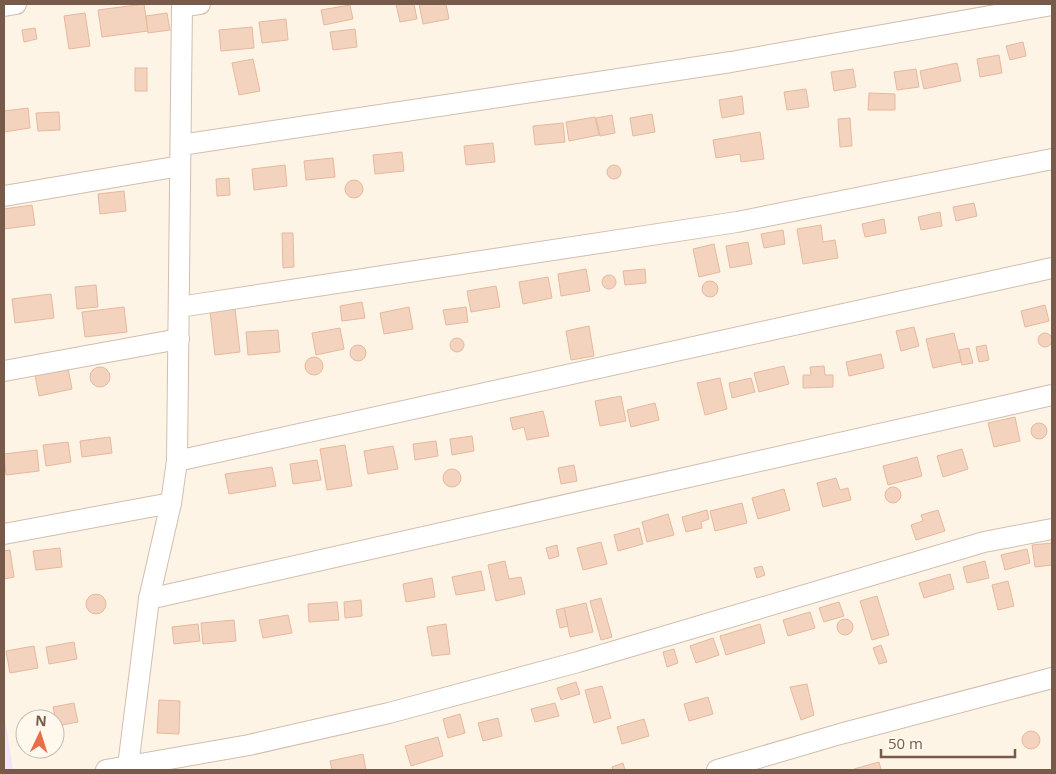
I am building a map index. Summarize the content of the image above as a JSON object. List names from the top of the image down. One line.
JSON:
{"scale_bar":"50 m","north":"top"}
